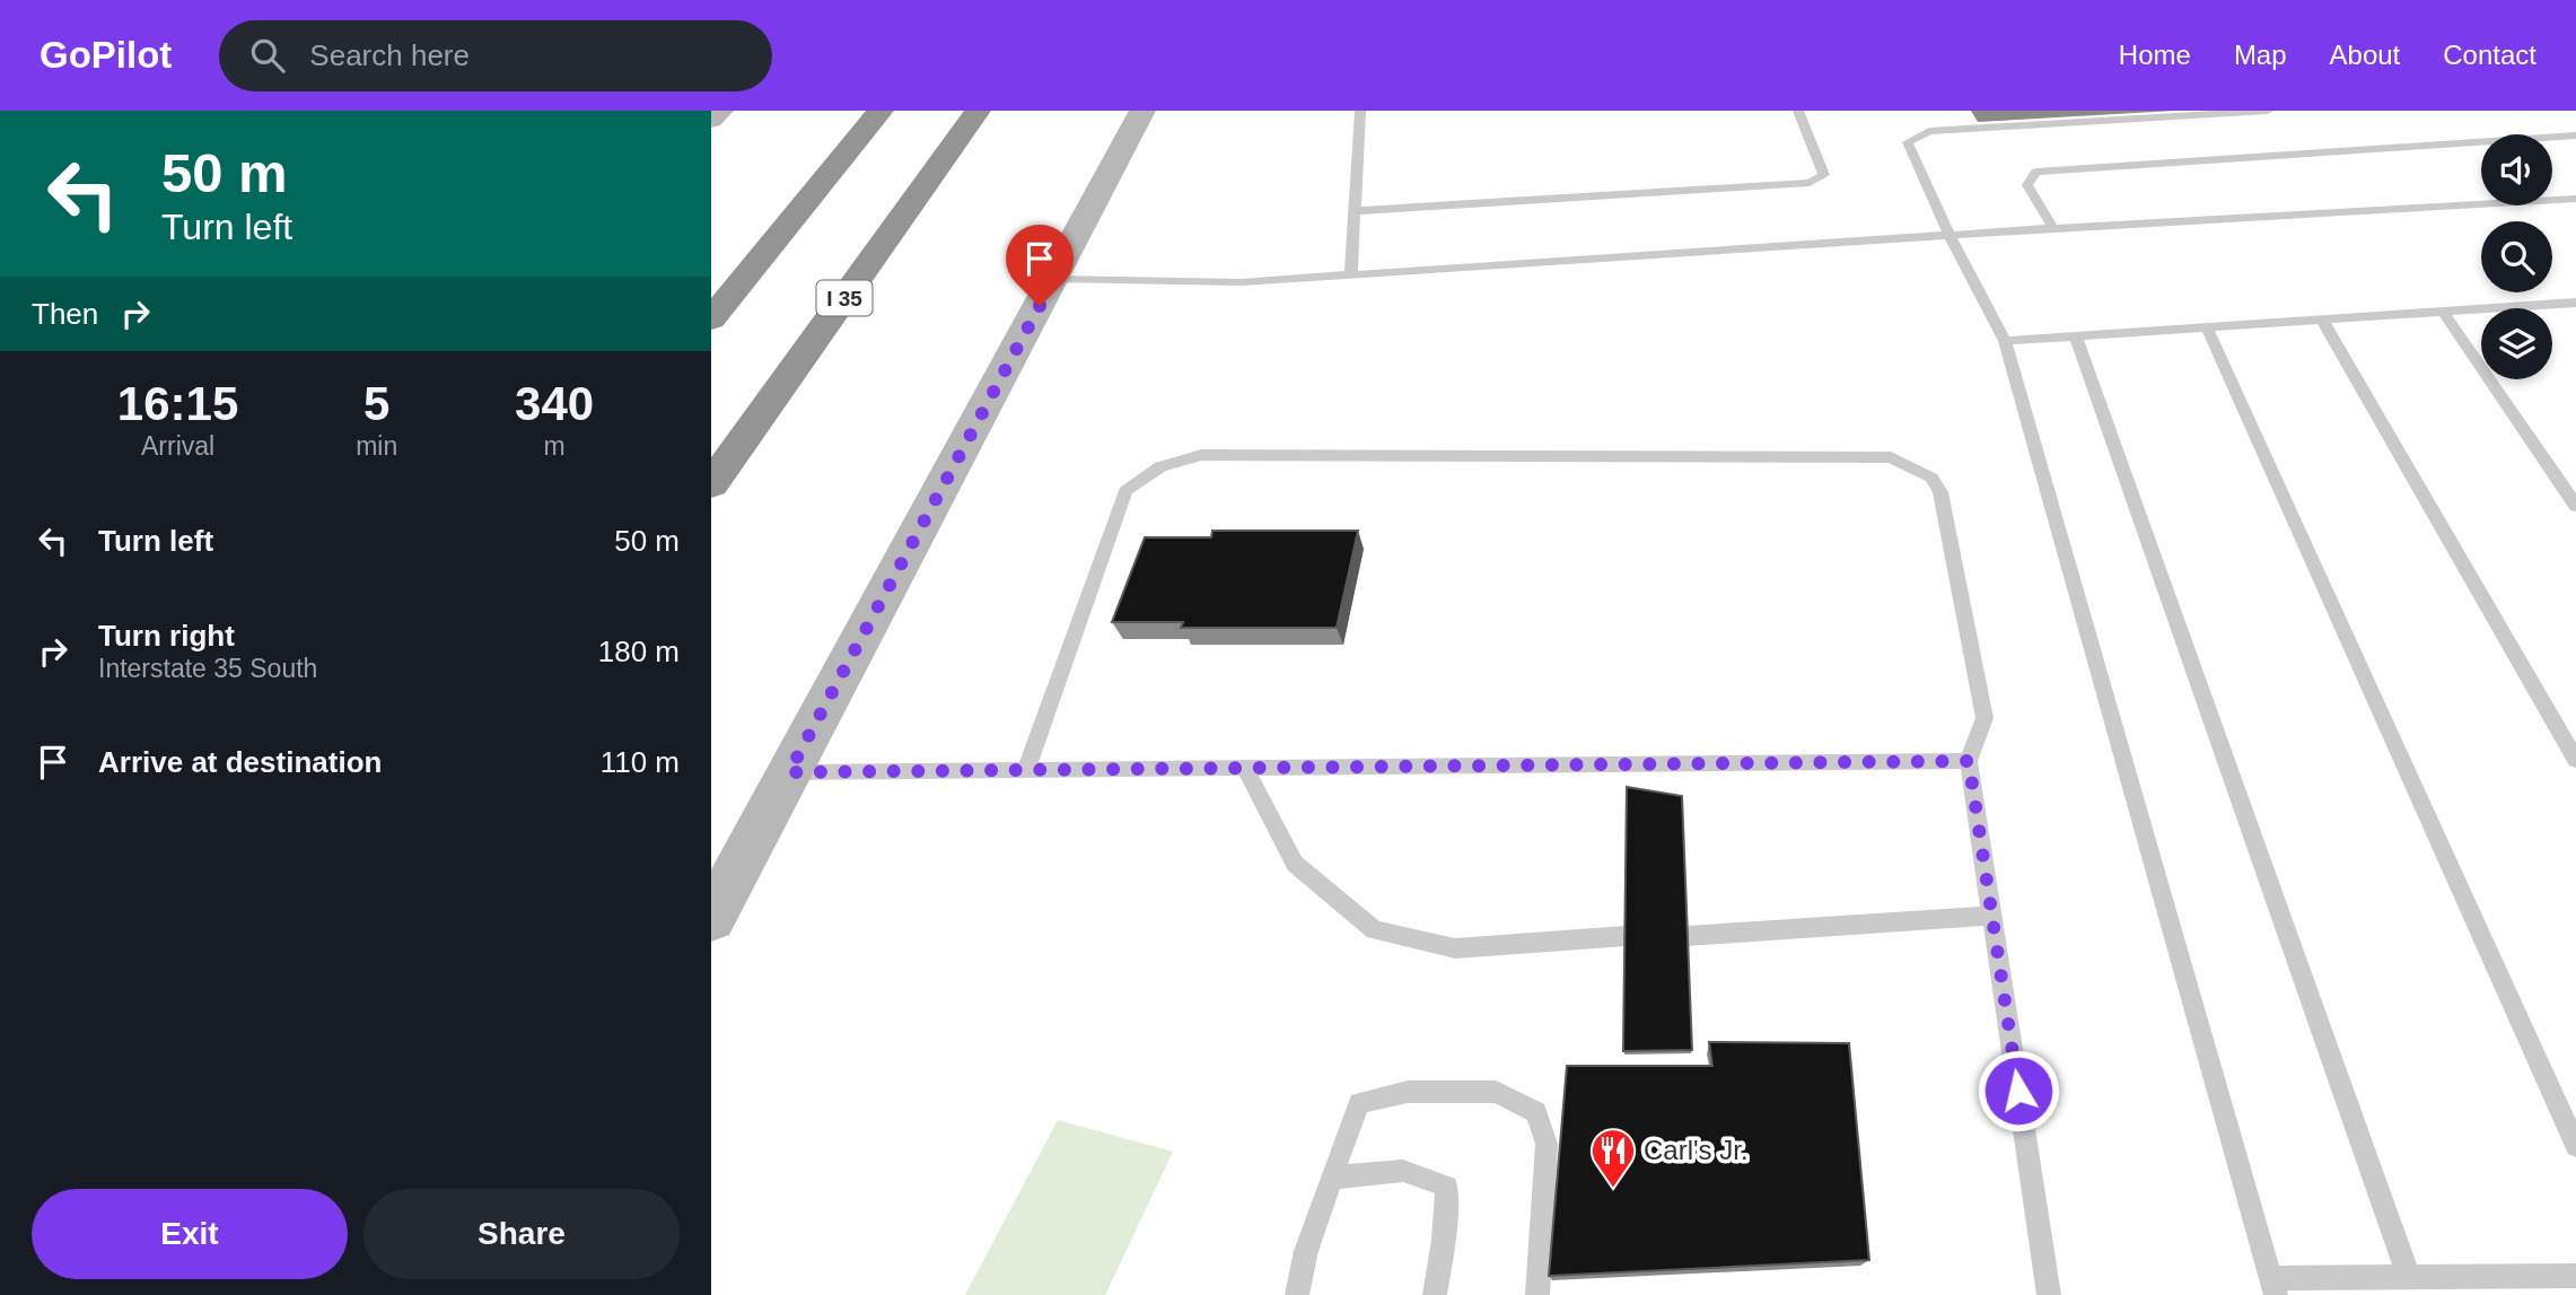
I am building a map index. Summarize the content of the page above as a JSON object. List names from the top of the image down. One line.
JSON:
{"streets":{"highway":["I 35"]},"places":{"restaurant":["Carl's Jr."]},"page":{"header":"GoPilot","search":"Search here","nav":["Home","Map","About","Contact"],"turn":["50 m","Turn left"],"then":"Then","eta":["16:15","Arrival","5","min","340","m"],"list":[{"name":"Turn left","value":"50 m"},{"name":"Turn right","note":"Interstate 35 South","value":"180 m"},{"name":"Arrive at destination","value":"110 m"}],"buttons":["Exit","Share"]}}
